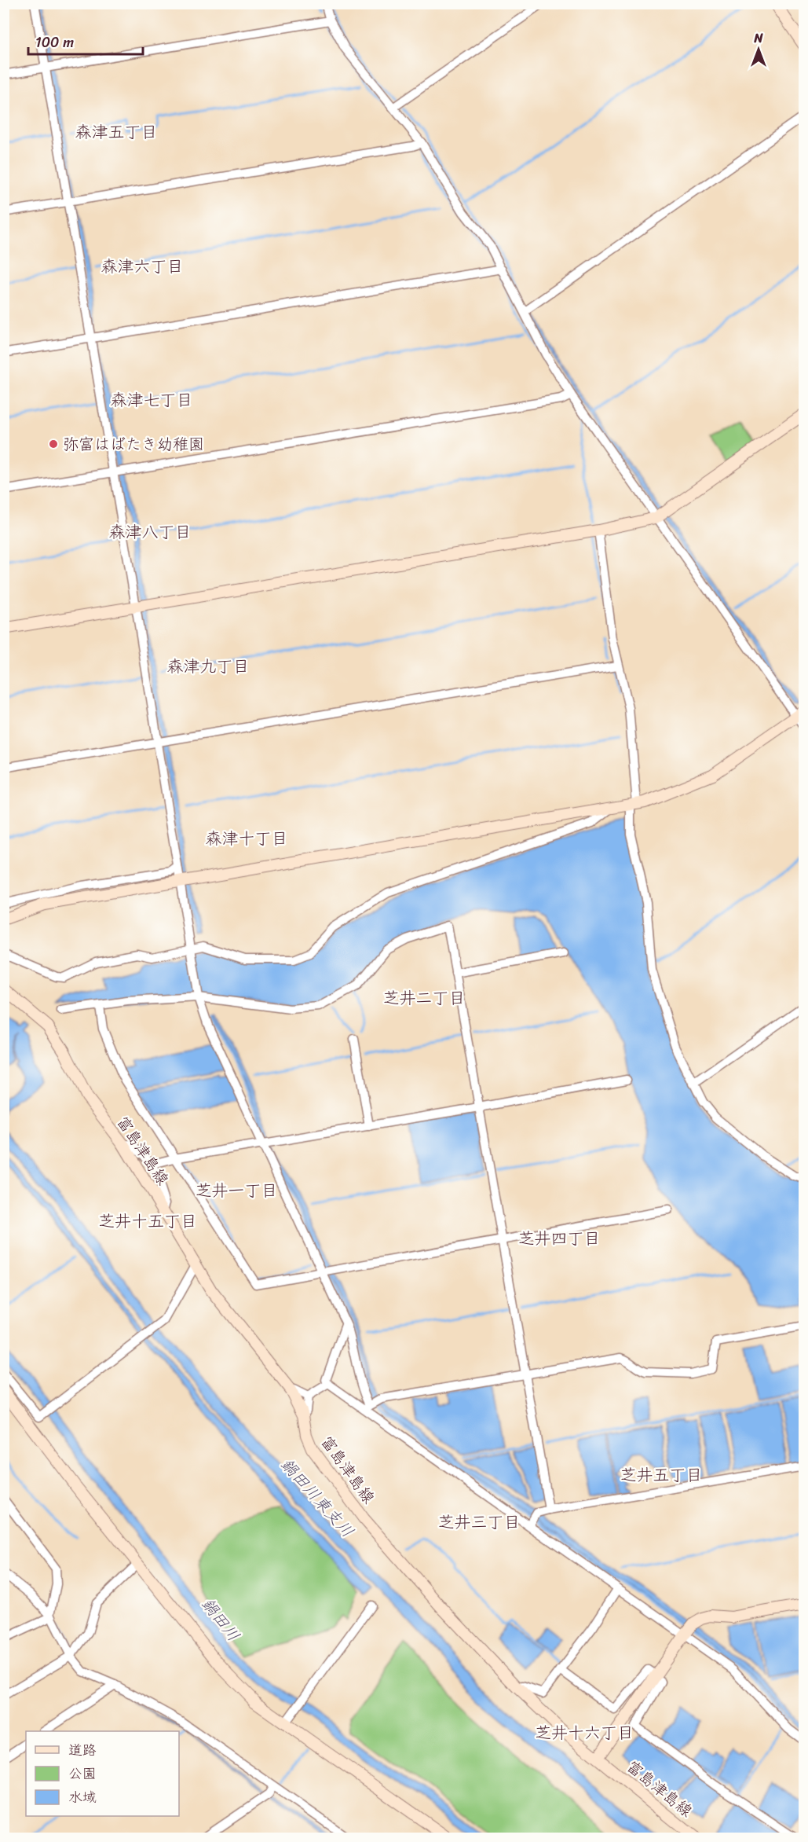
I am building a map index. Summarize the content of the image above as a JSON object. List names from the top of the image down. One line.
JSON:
{"streets":{"street":["富島津島線"]},"districts":["森津五丁目","森津六丁目","森津七丁目","森津八丁目","森津九丁目","森津十丁目","芝井二丁目","芝井一丁目","芝井十五丁目","芝井四丁目","芝井五丁目","芝井三丁目","芝井十六丁目"],"water":["鍋田川東支川","鍋田川"],"places":["弥富はばたき幼稚園"],"legend":["道路","公園","水域"],"scale_bar":"100 m","north":"top"}
